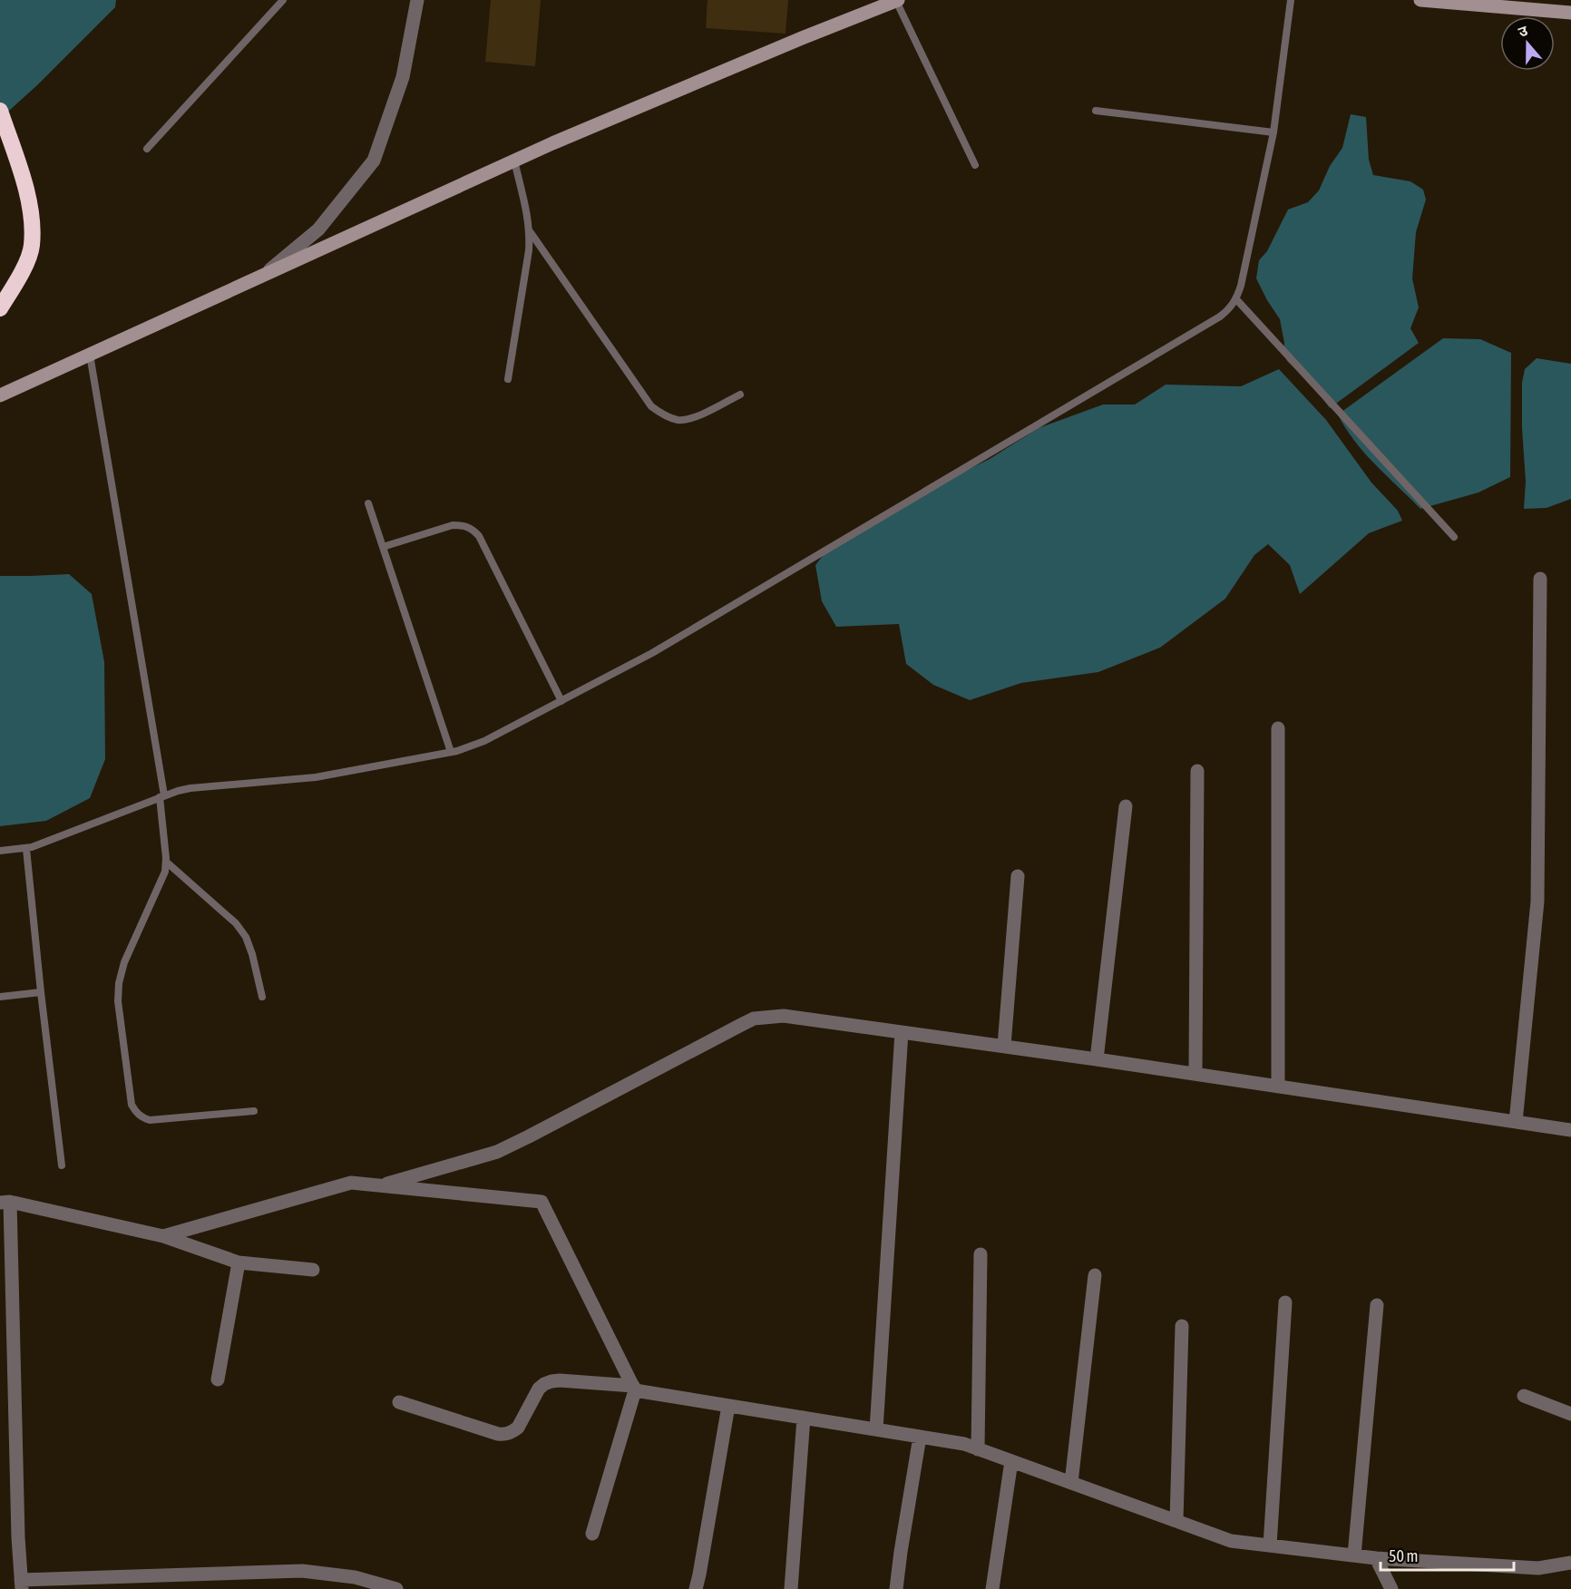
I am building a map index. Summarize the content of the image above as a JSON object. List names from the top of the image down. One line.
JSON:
{"scale_bar":"50 m","north":"top"}
